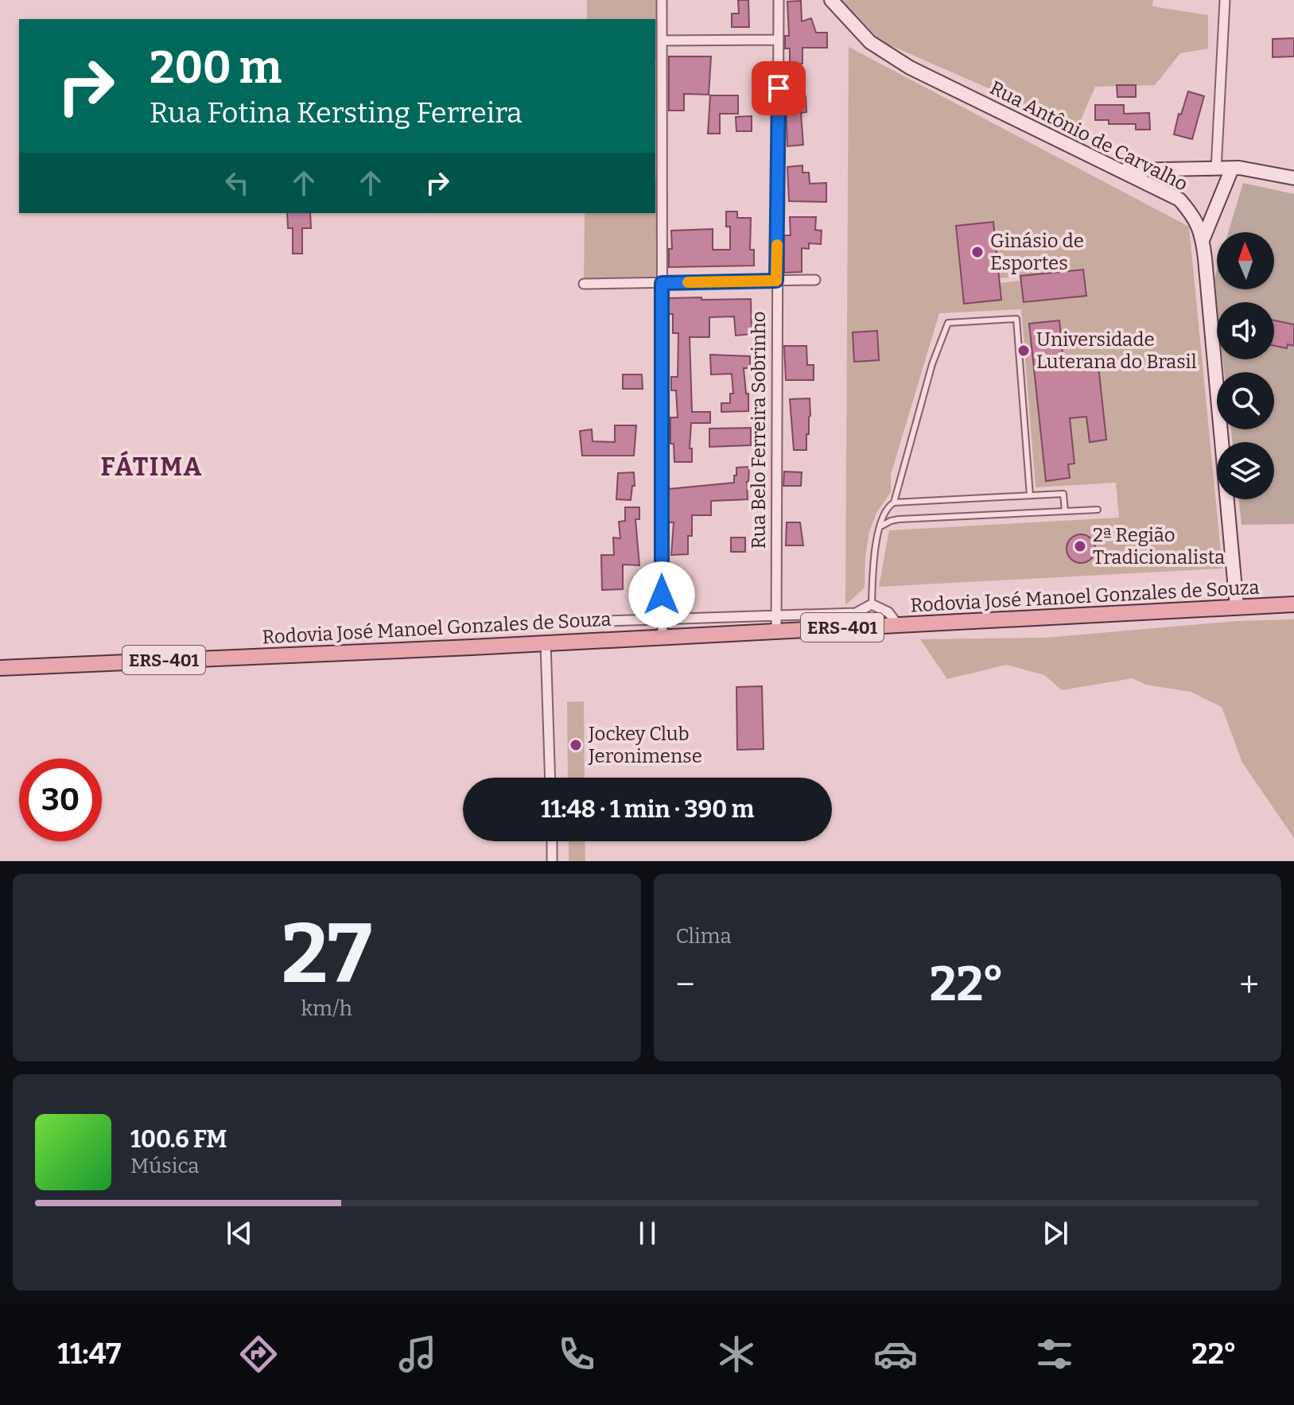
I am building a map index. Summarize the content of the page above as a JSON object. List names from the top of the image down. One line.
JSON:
{"streets":{"main road":["Rua Antônio de Carvalho","Rodovia José Manoel Gonzales de Souza","ERS-401"],"street":["Rua Belo Ferreira Sobrinho"]},"crossings":[["Rua Antônio de Carvalho","Rodovia José Manoel Gonzales de Souza"],["Rua Belo Ferreira Sobrinho","Rodovia José Manoel Gonzales de Souza"]],"districts":["FÁTIMA"],"places":["Ginásio de Esportes","Universidade Luterana do Brasil","2ª Região Tradicionalista","Jockey Club Jeronimense"],"north":"top","page":{"turn":["200 m","Rua Fotina Kersting Ferreira"],"limit":"30","trip":"11:48 · 1 min · 390 m","tile":[["27","km/h"],"Clima"],"heat":["−","22°","+"],"song":["100.6 FM","Música"],"tabs":["11:47","22°"]}}
